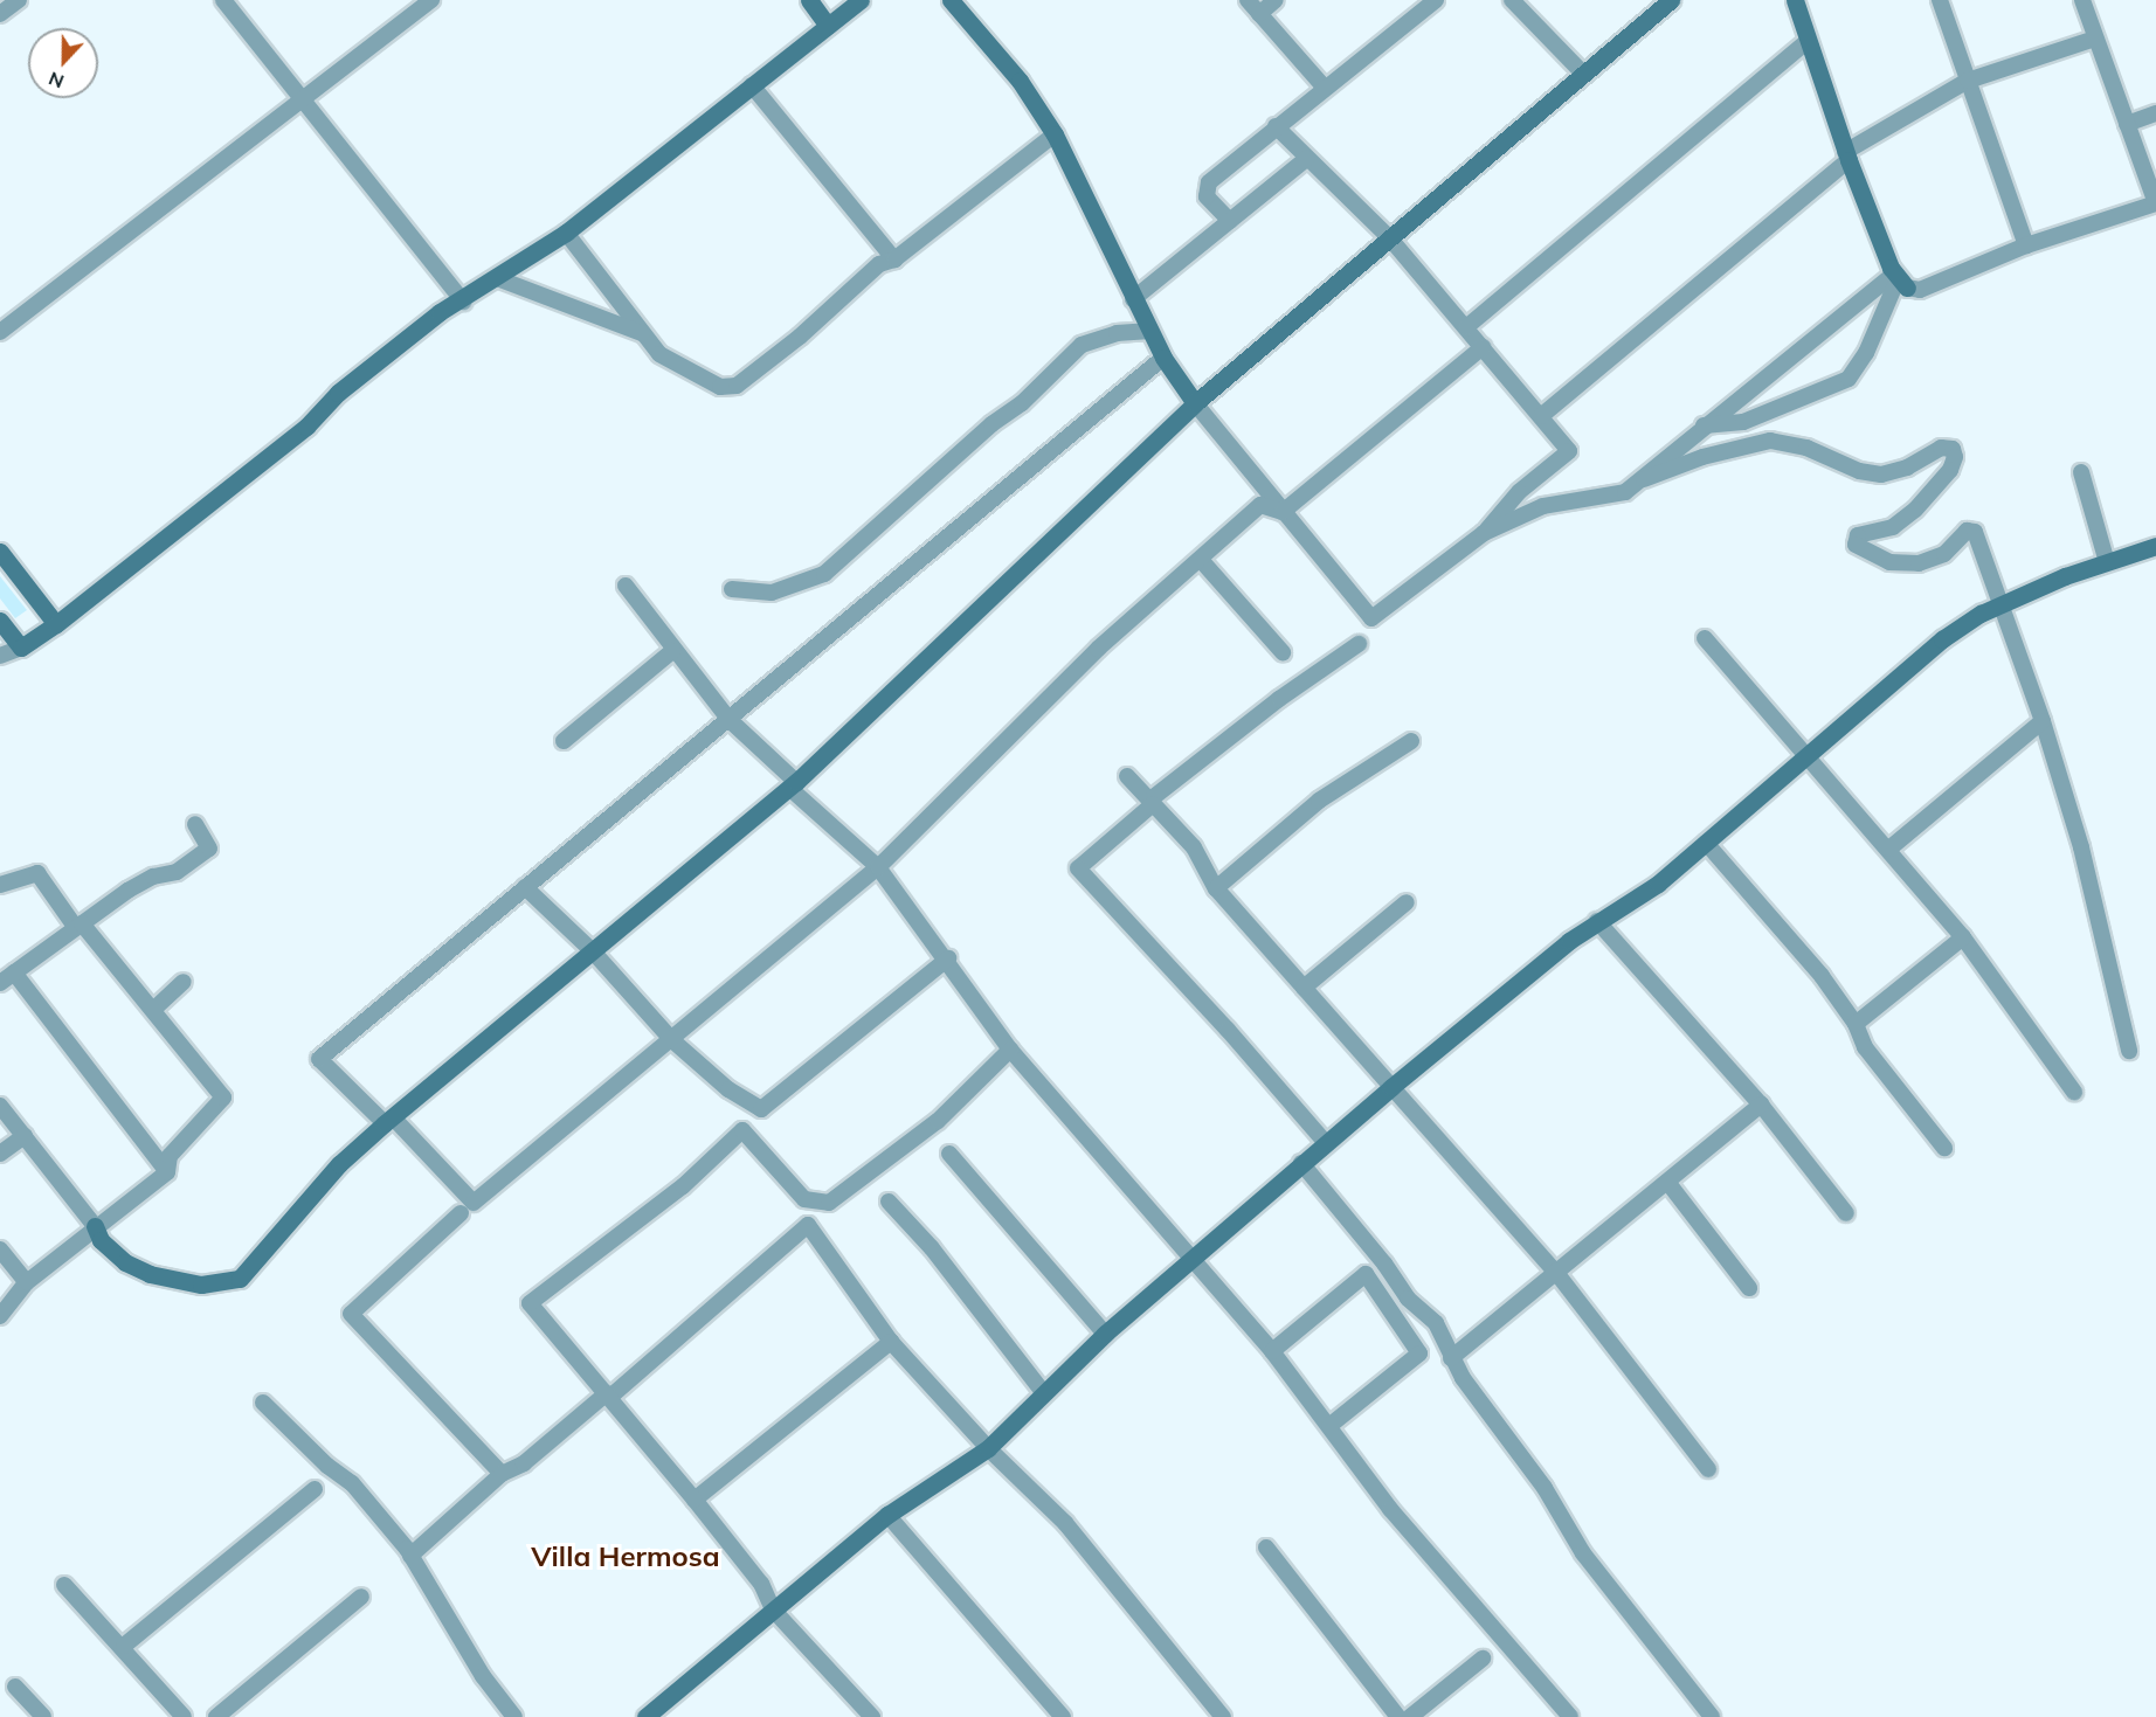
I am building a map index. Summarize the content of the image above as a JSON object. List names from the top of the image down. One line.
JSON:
{"districts":["Villa Hermosa"],"north":"bottom"}
